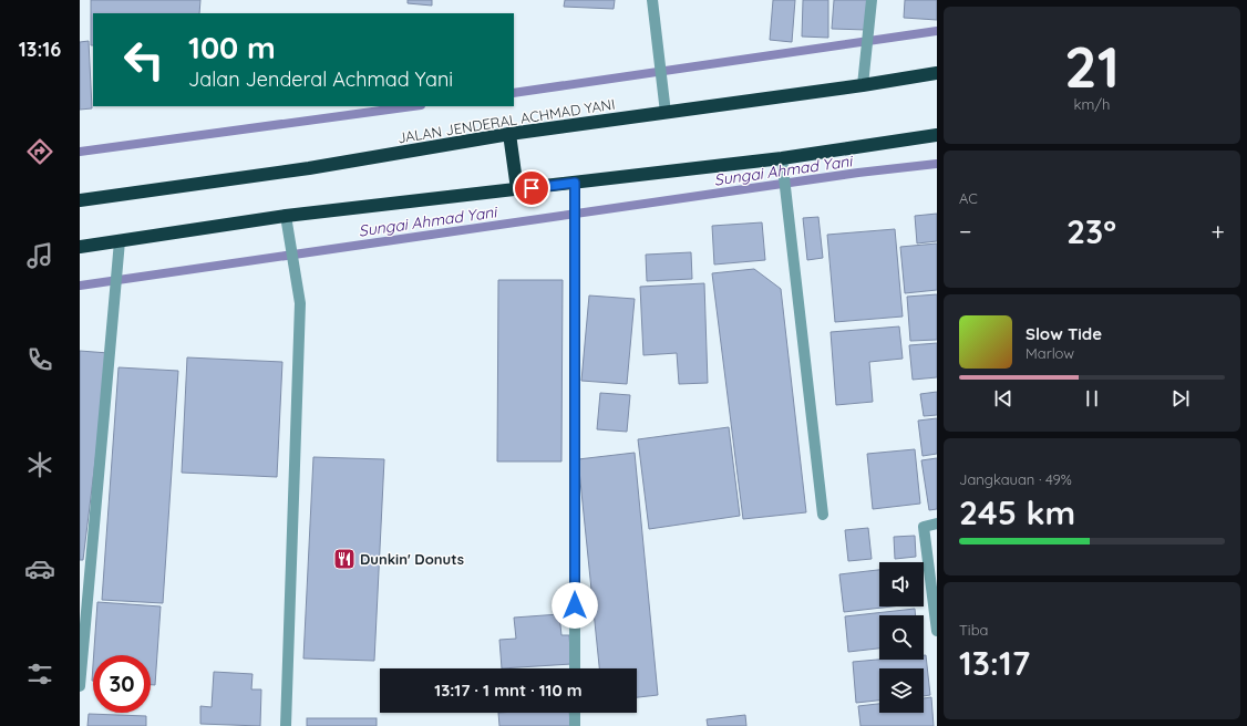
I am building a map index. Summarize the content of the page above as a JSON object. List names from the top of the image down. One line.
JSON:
{"streets":{"highway":["JALAN JENDERAL ACHMAD YANI"]},"water":["Sungai Ahmad Yani"],"places":{"restaurant":["Dunkin' Donuts"]},"page":{"tabs":"13:16","tile":[["21","km/h"],"AC",["Jangkauan · 49%","245 km"],["Tiba","13:17"]],"turn":["100 m","Jalan Jenderal Achmad Yani"],"heat":["−","23°","+"],"song":["Slow Tide","Marlow"],"limit":"30","trip":"13:17 · 1 mnt · 110 m"}}
